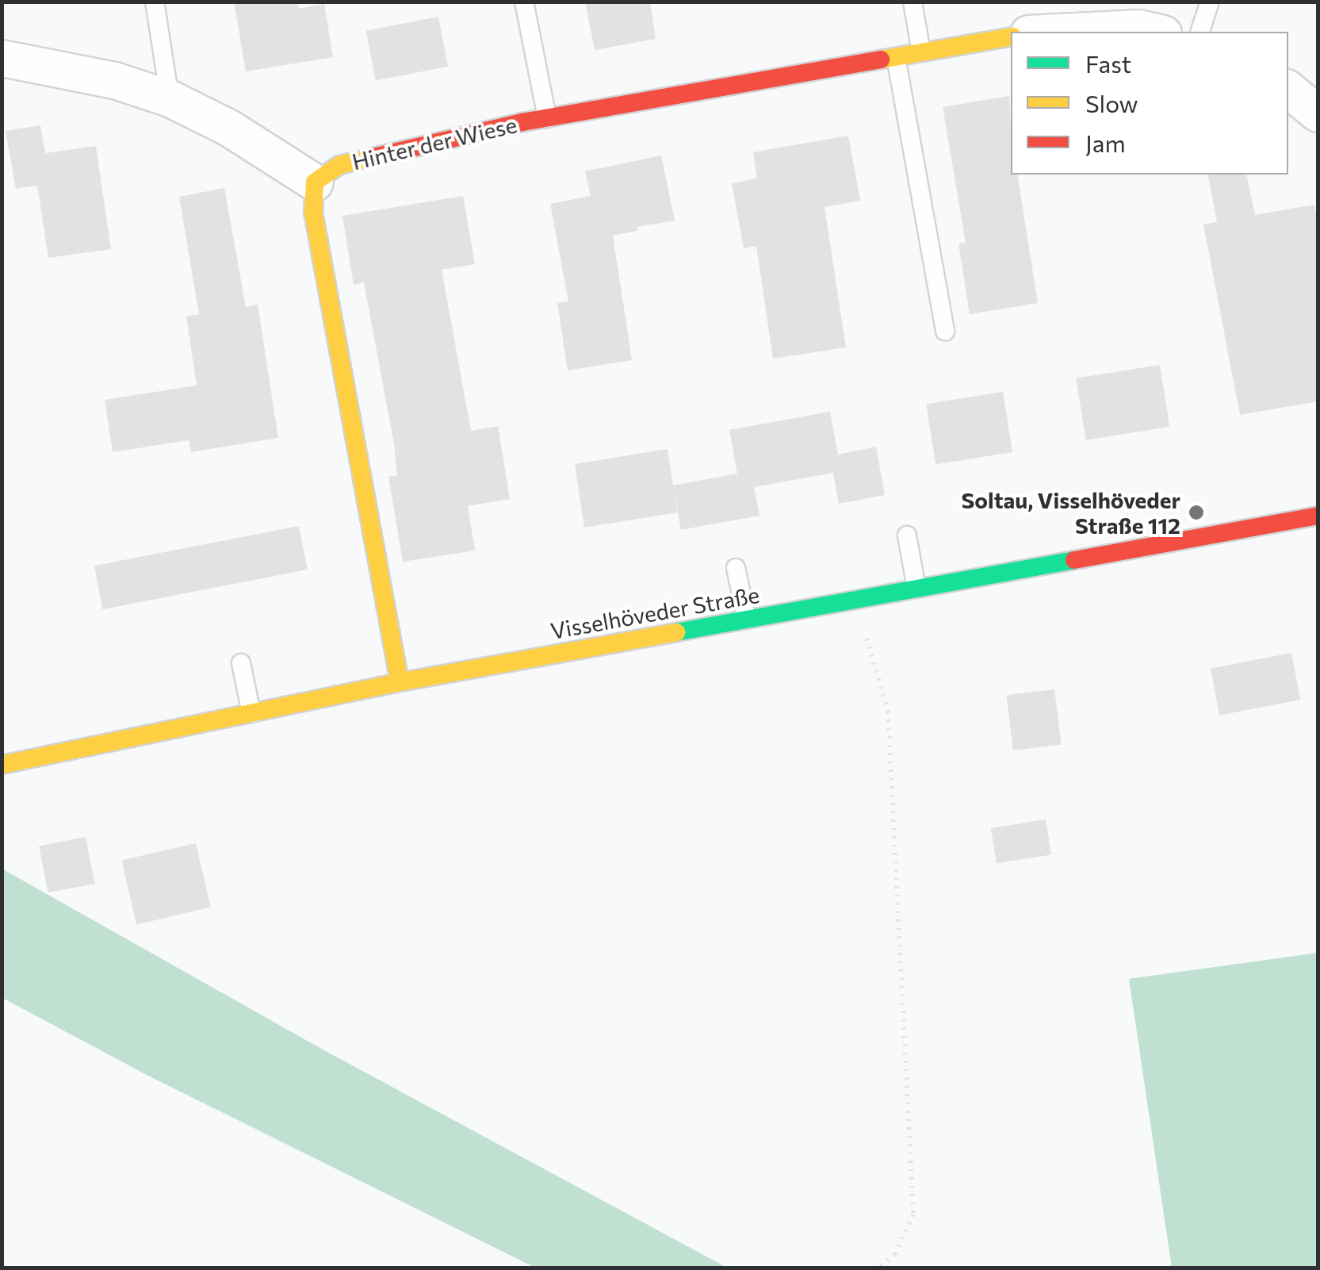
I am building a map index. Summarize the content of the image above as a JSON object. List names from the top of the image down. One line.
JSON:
{"streets":{"street":["Hinter der Wiese","Visselhöveder Straße"]},"places":["Soltau, Visselhöveder Straße 112"],"legend":["Fast","Slow","Jam"]}
